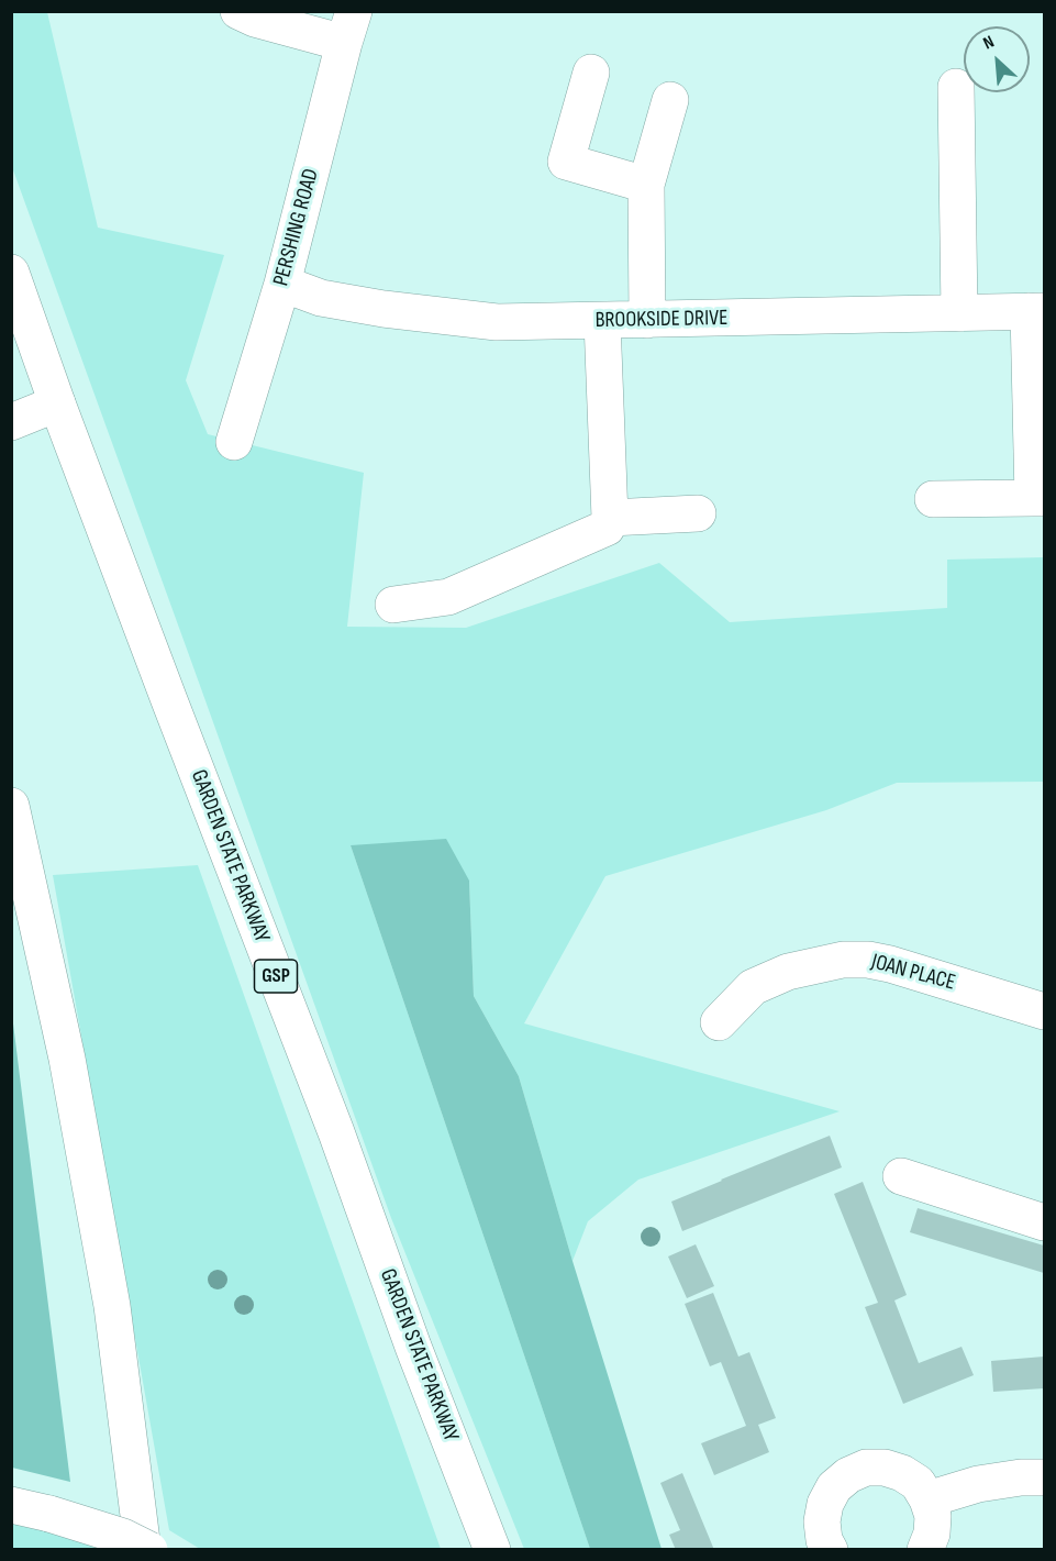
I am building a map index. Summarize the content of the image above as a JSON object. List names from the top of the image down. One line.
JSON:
{"streets":{"main road":["PERSHING ROAD","BROOKSIDE DRIVE","GARDEN STATE PARKWAY","JOAN PLACE","GSP"]},"crossings":[["PERSHING ROAD","BROOKSIDE DRIVE"]],"north":"top left"}
